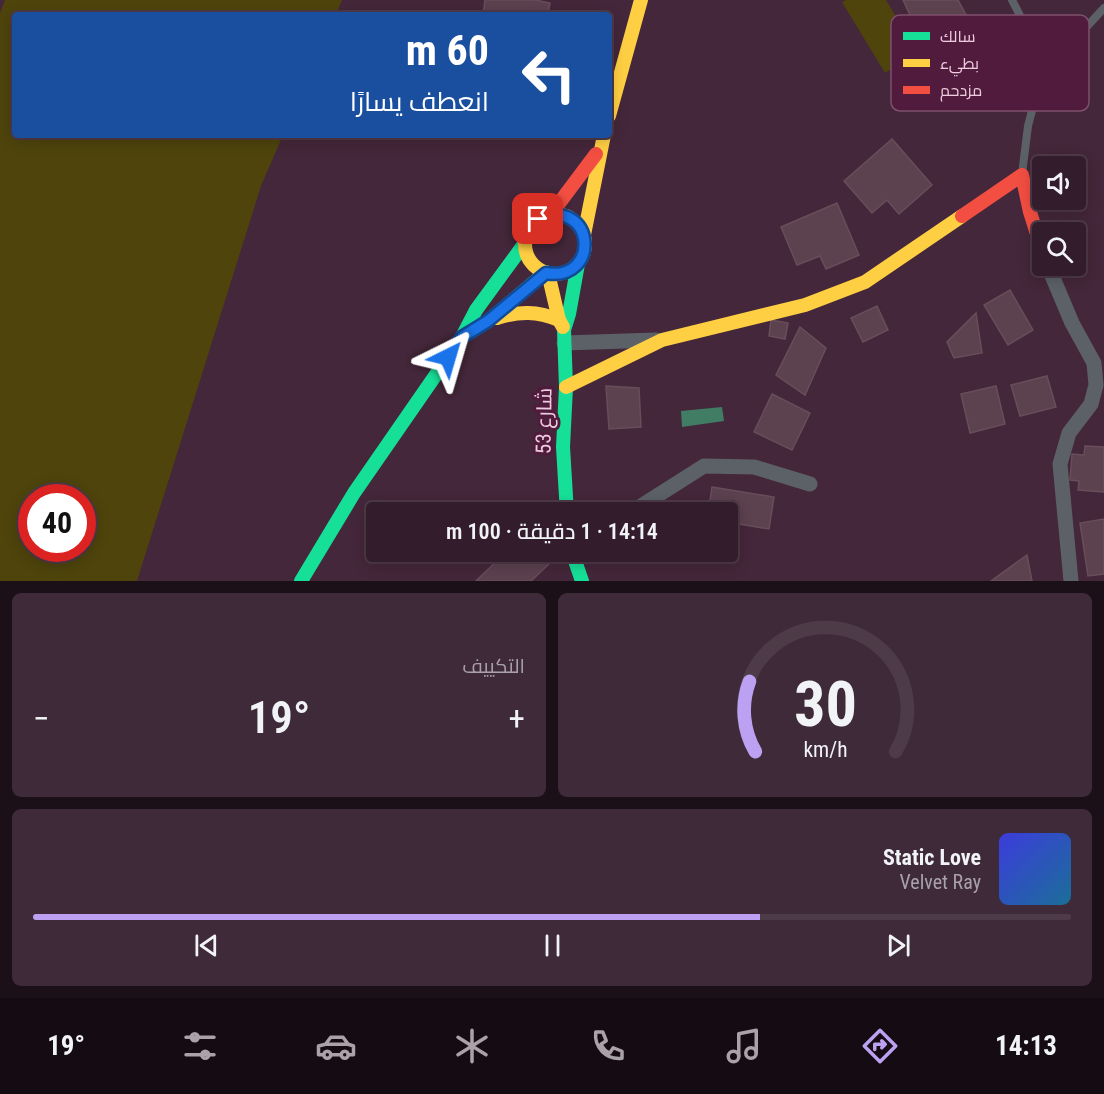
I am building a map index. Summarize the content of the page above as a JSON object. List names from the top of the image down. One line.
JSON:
{"streets":{"street":["شارع 53"]},"legend":["سالك","بطيء","مزدحم"],"page":{"turn":["60 m","انعطف يسارًا"],"limit":"40","trip":"14:14 · 1 دقيقة · 100 m","tile":"التكييف","heat":["−","19°","+"],"song":["Static Love","Velvet Ray"],"tabs":["14:13","19°"],"gauge":["30","km/h"]}}
